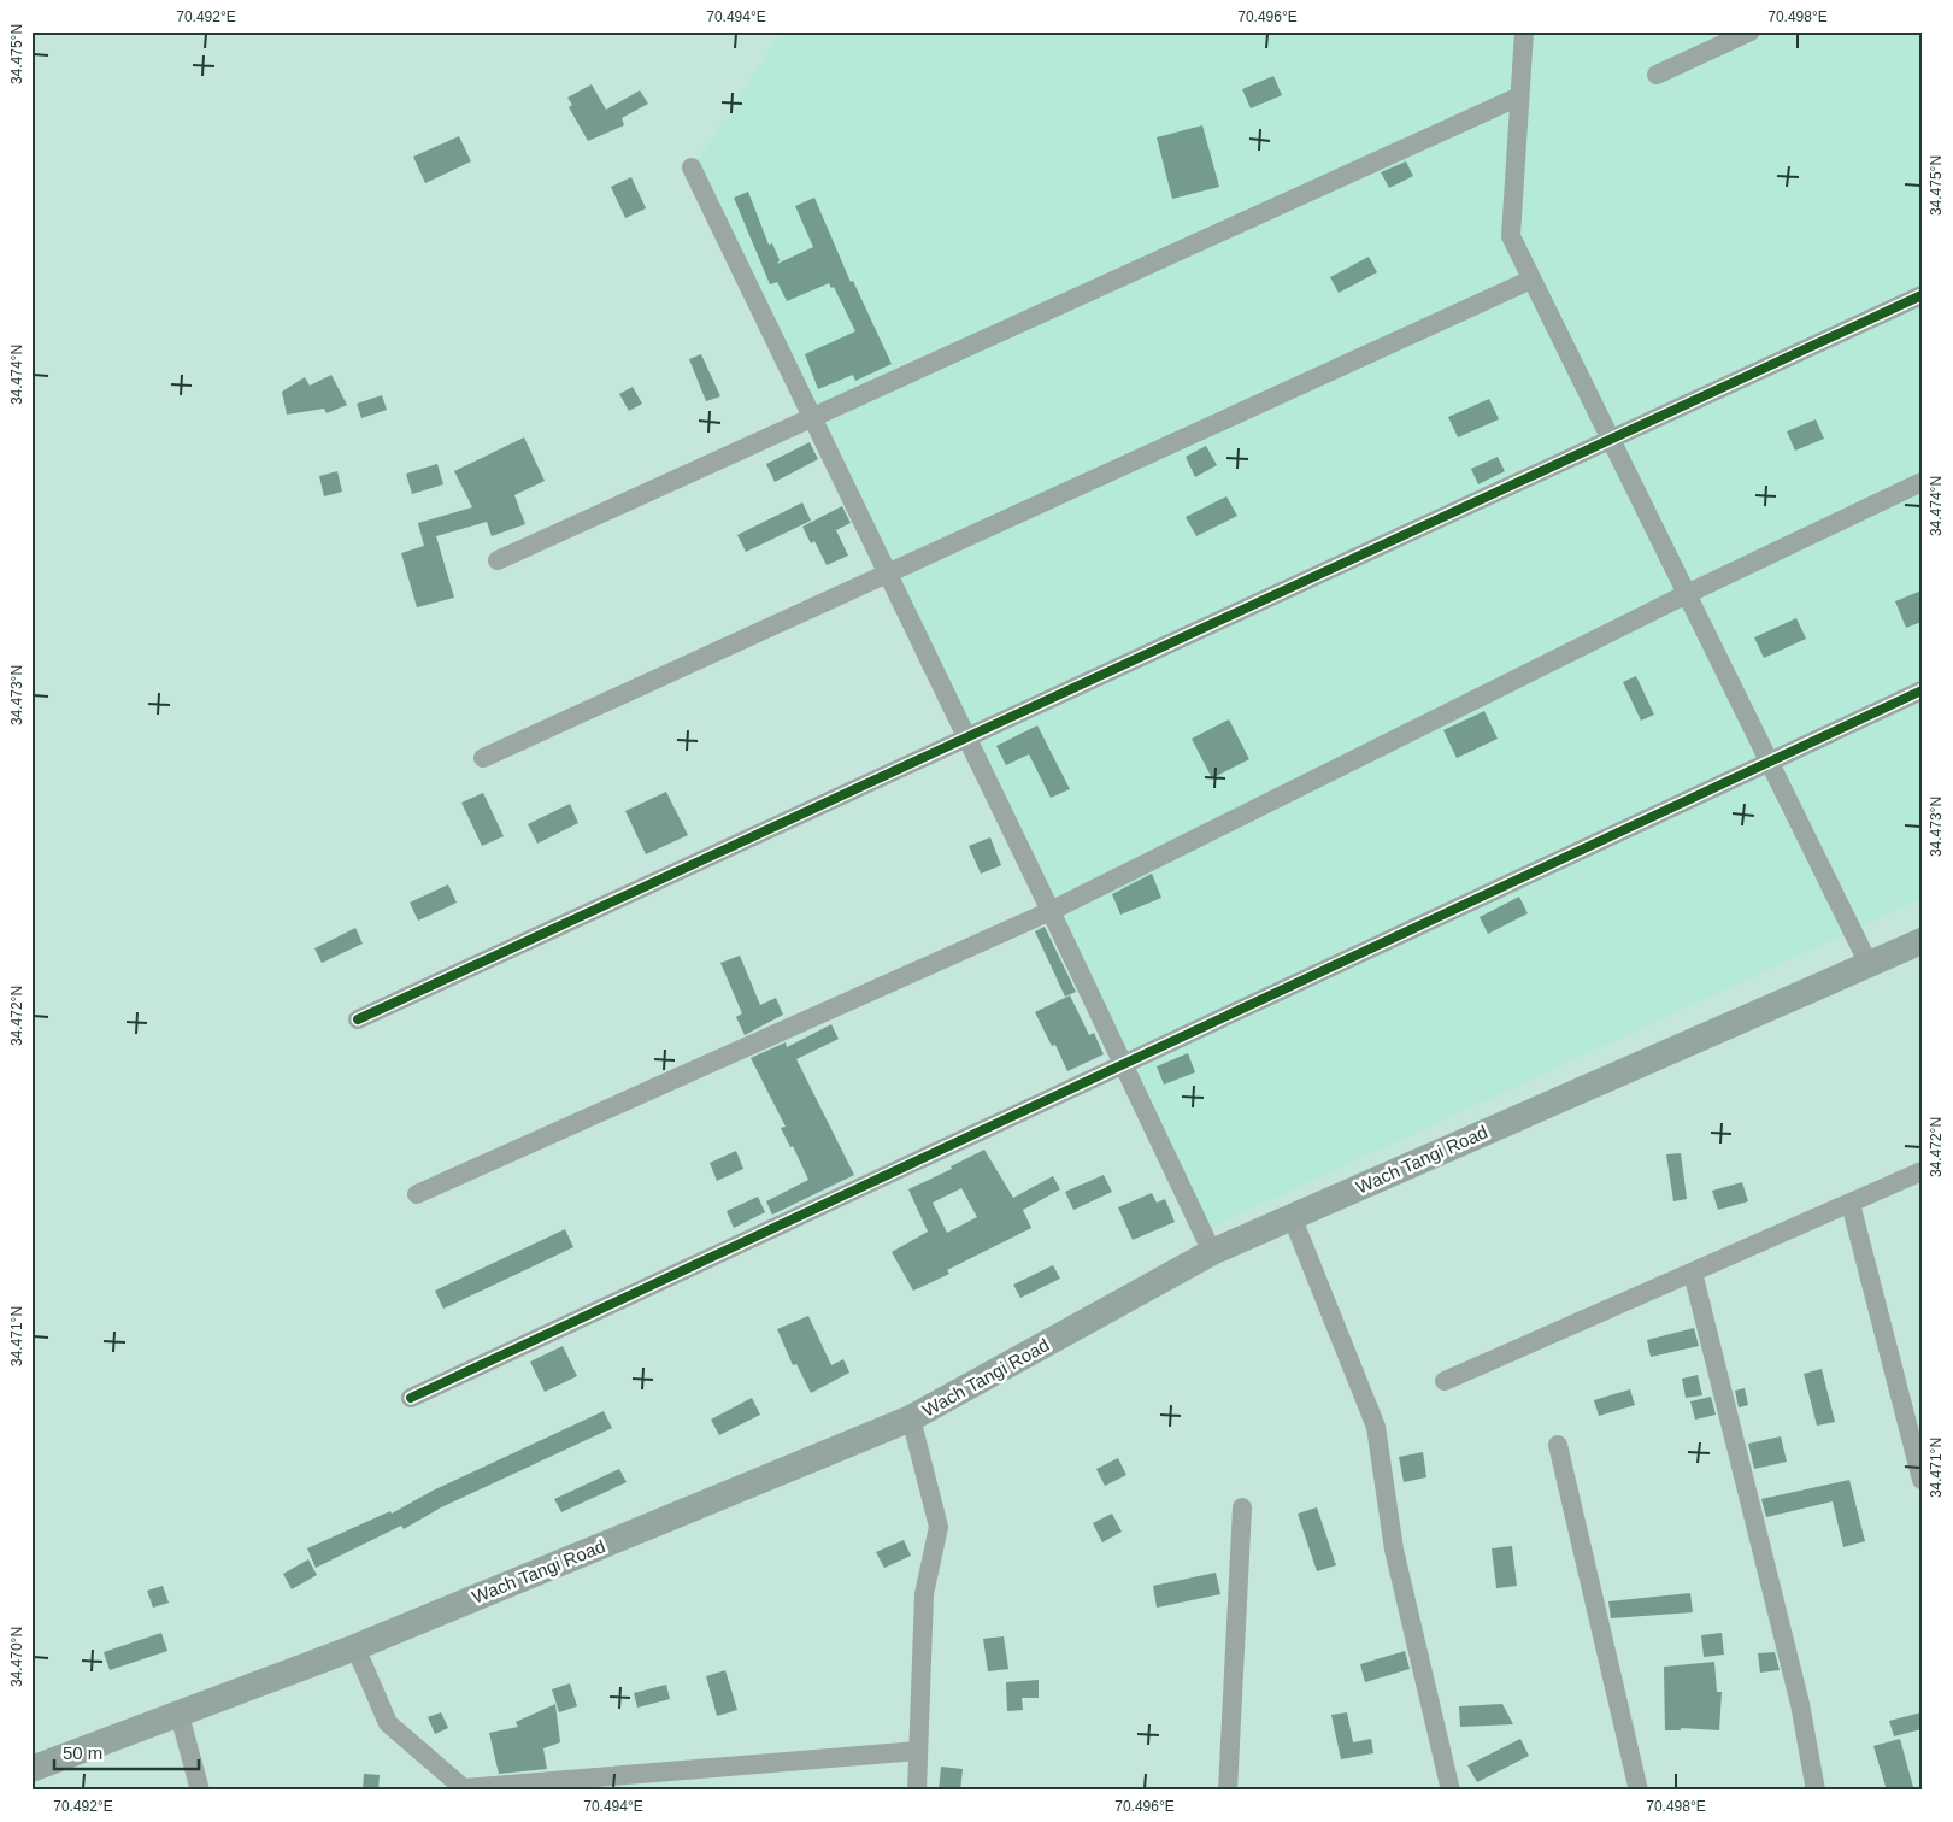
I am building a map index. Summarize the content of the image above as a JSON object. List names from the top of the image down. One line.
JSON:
{"streets":{"main road":["Wach Tangi Road"]},"scale_bar":"50 m","coordinates":["70.492°E","70.494°E","70.496°E","70.498°E","34.475°N","34.474°N","34.473°N","34.472°N","34.471°N","34.470°N"]}
